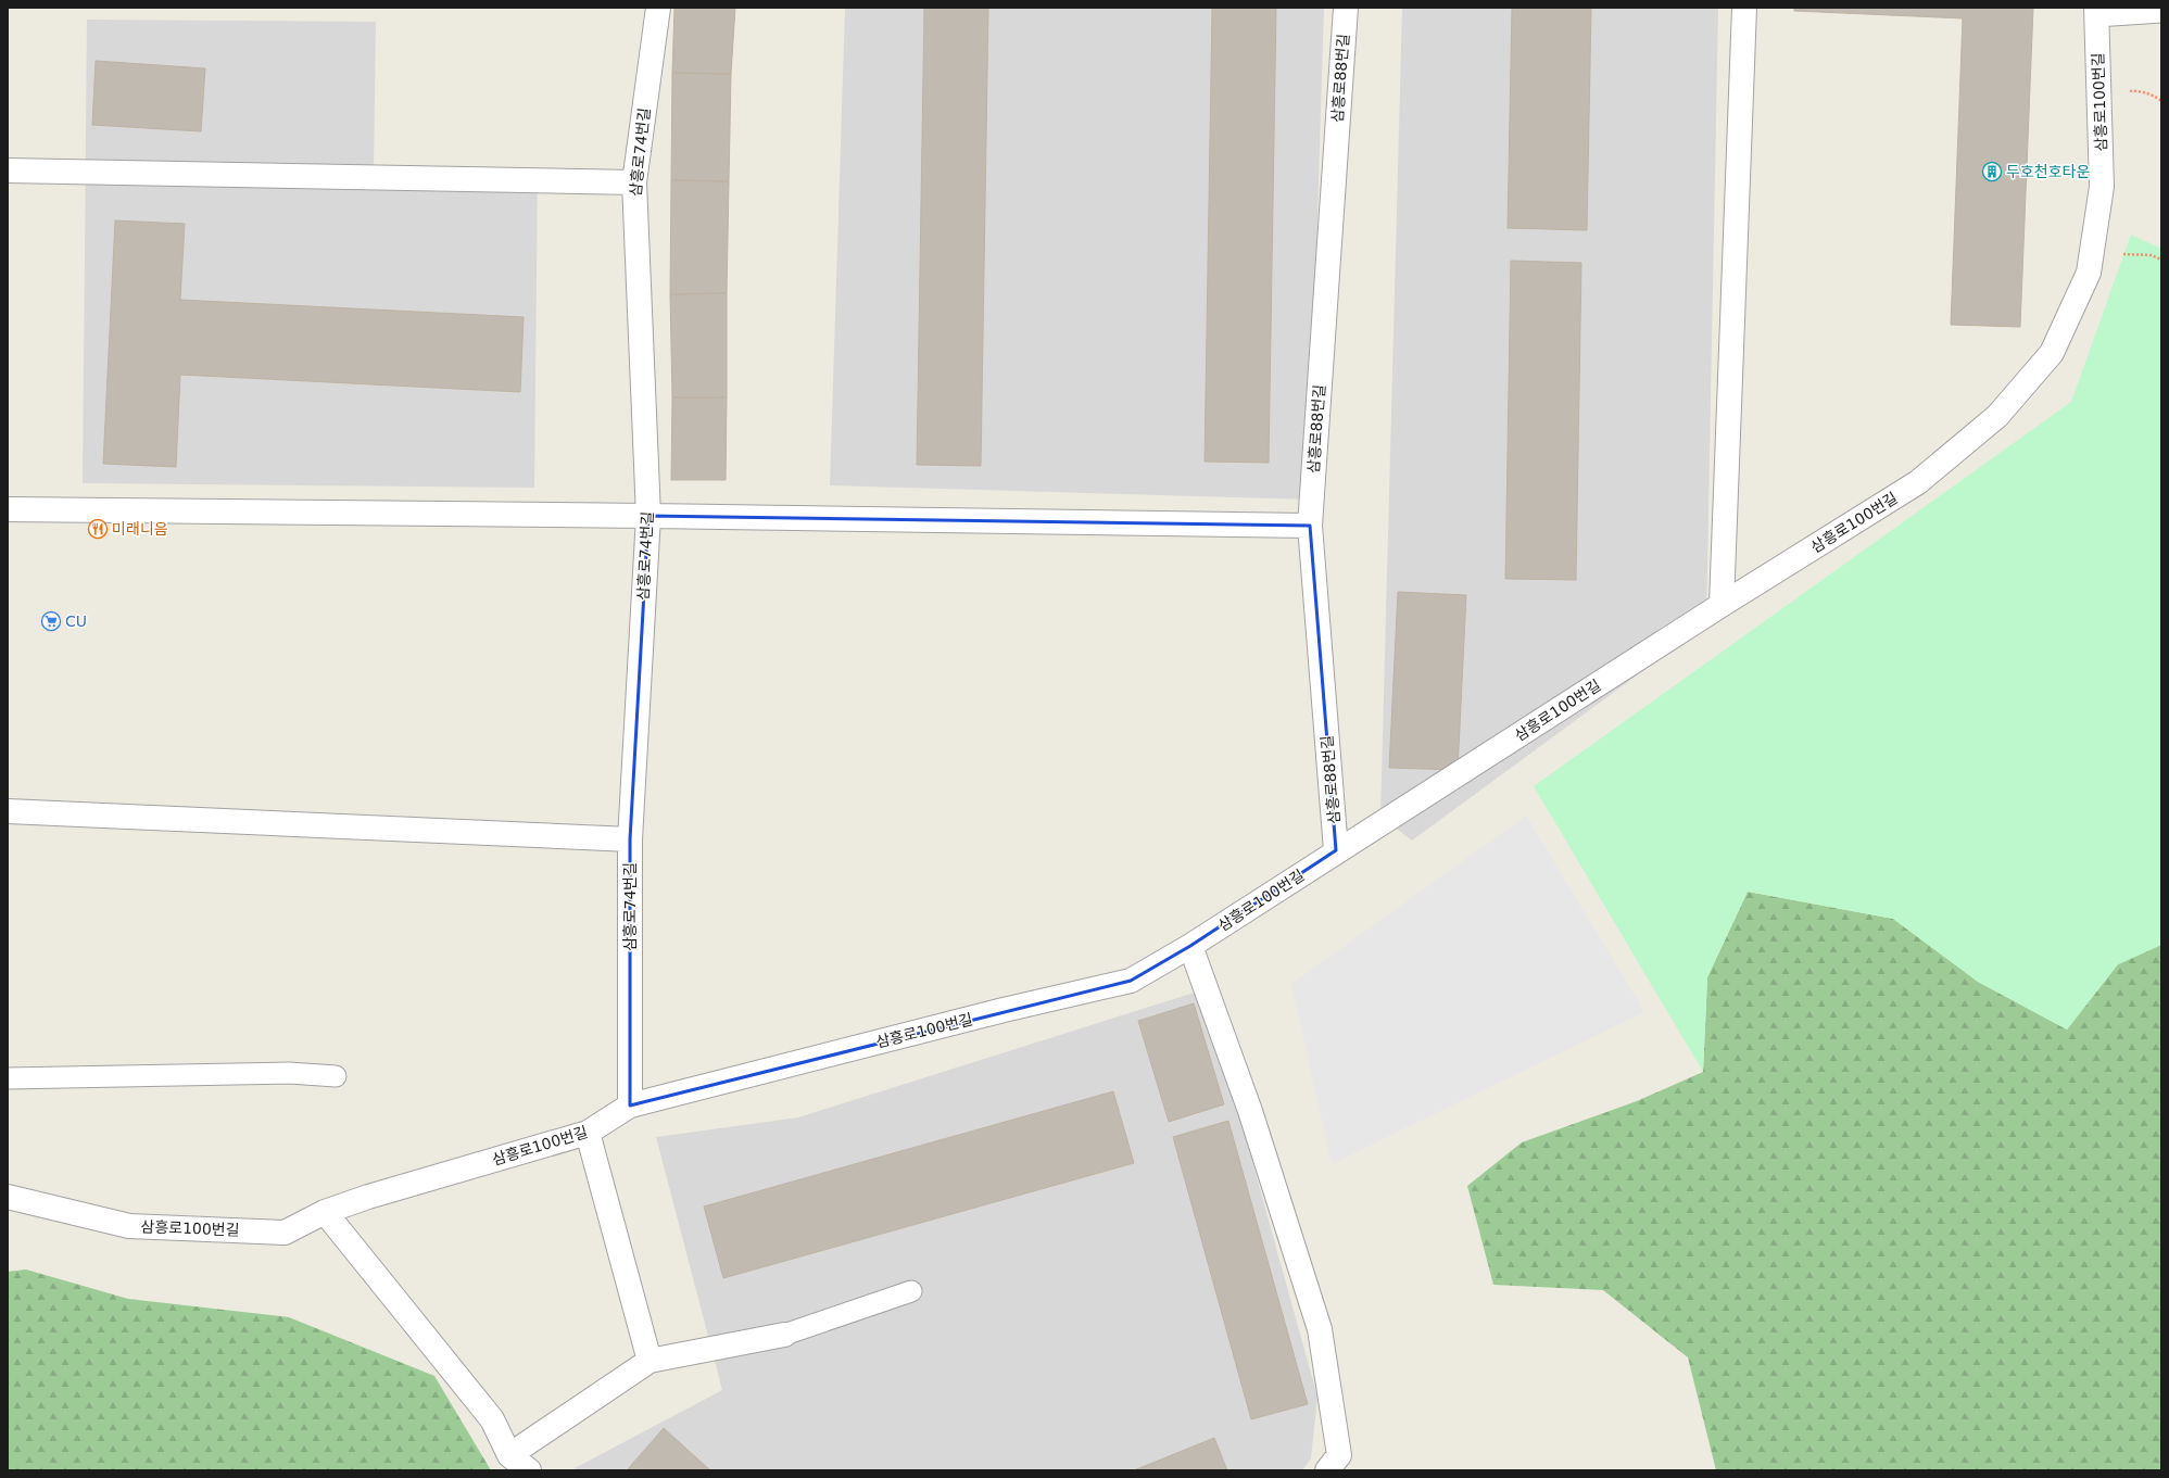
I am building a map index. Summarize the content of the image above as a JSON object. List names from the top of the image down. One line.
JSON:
{"streets":{"street":["삼흥로88번길","삼흥로100번길","삼흥로74번길"]},"crossings":[["삼흥로88번길","삼흥로100번길"],["삼흥로100번길","삼흥로74번길"]],"places":{"building":["두호천호타운"],"restaurant":["미래니음"],"supermarket":["CU"]}}
